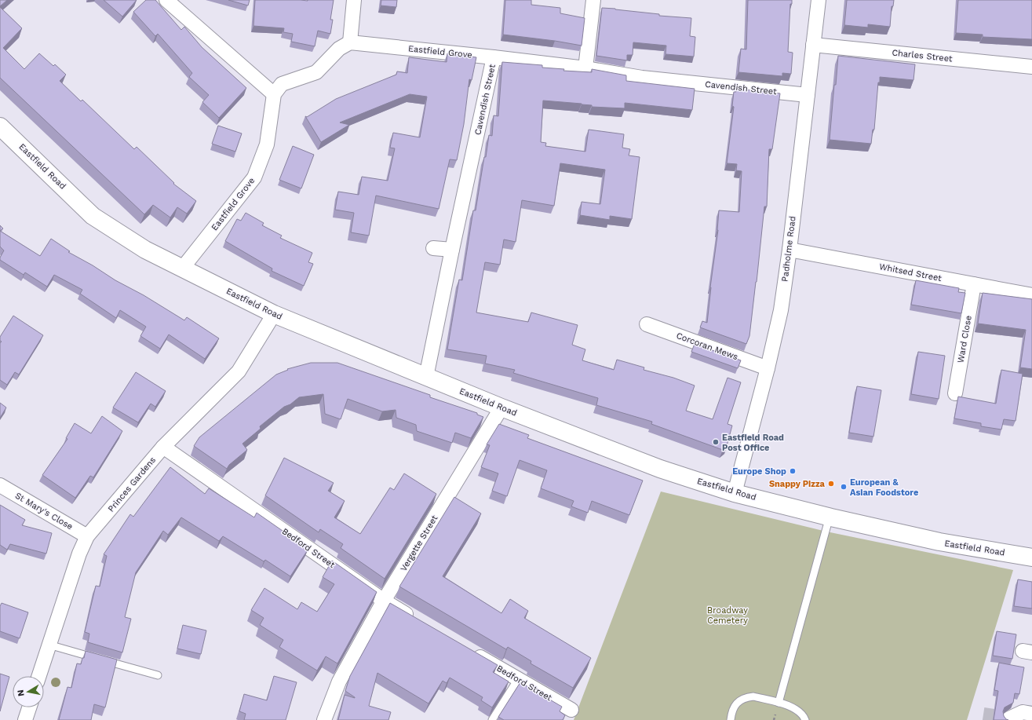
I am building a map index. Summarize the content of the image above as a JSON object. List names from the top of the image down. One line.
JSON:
{"streets":{"street":["Eastfield Grove","Charles Street","Cavendish Street","Eastfield Road","Padholme Road","Whitsed Street","Ward Close","Corcoran Mews","Princes Gardens","St Mary's Close","Vergette Street","Bedford Street"]},"crossings":[["Eastfield Grove","Cavendish Street"],["Eastfield Grove","Eastfield Road"],["Charles Street","Padholme Road"],["Cavendish Street","Eastfield Road"],["Cavendish Street","Padholme Road"],["Eastfield Road","Padholme Road"],["Eastfield Road","Princes Gardens"],["Eastfield Road","Vergette Street"],["Padholme Road","Whitsed Street"],["Padholme Road","Corcoran Mews"],["Whitsed Street","Ward Close"],["Princes Gardens","St Mary's Close"],["Princes Gardens","Bedford Street"],["Vergette Street","Bedford Street"]],"parks":["Broadway Cemetery"],"places":["Eastfield Road Post Office","Europe Shop","Snappy Pizza","European & Asian Foodstore"],"north":"left"}
